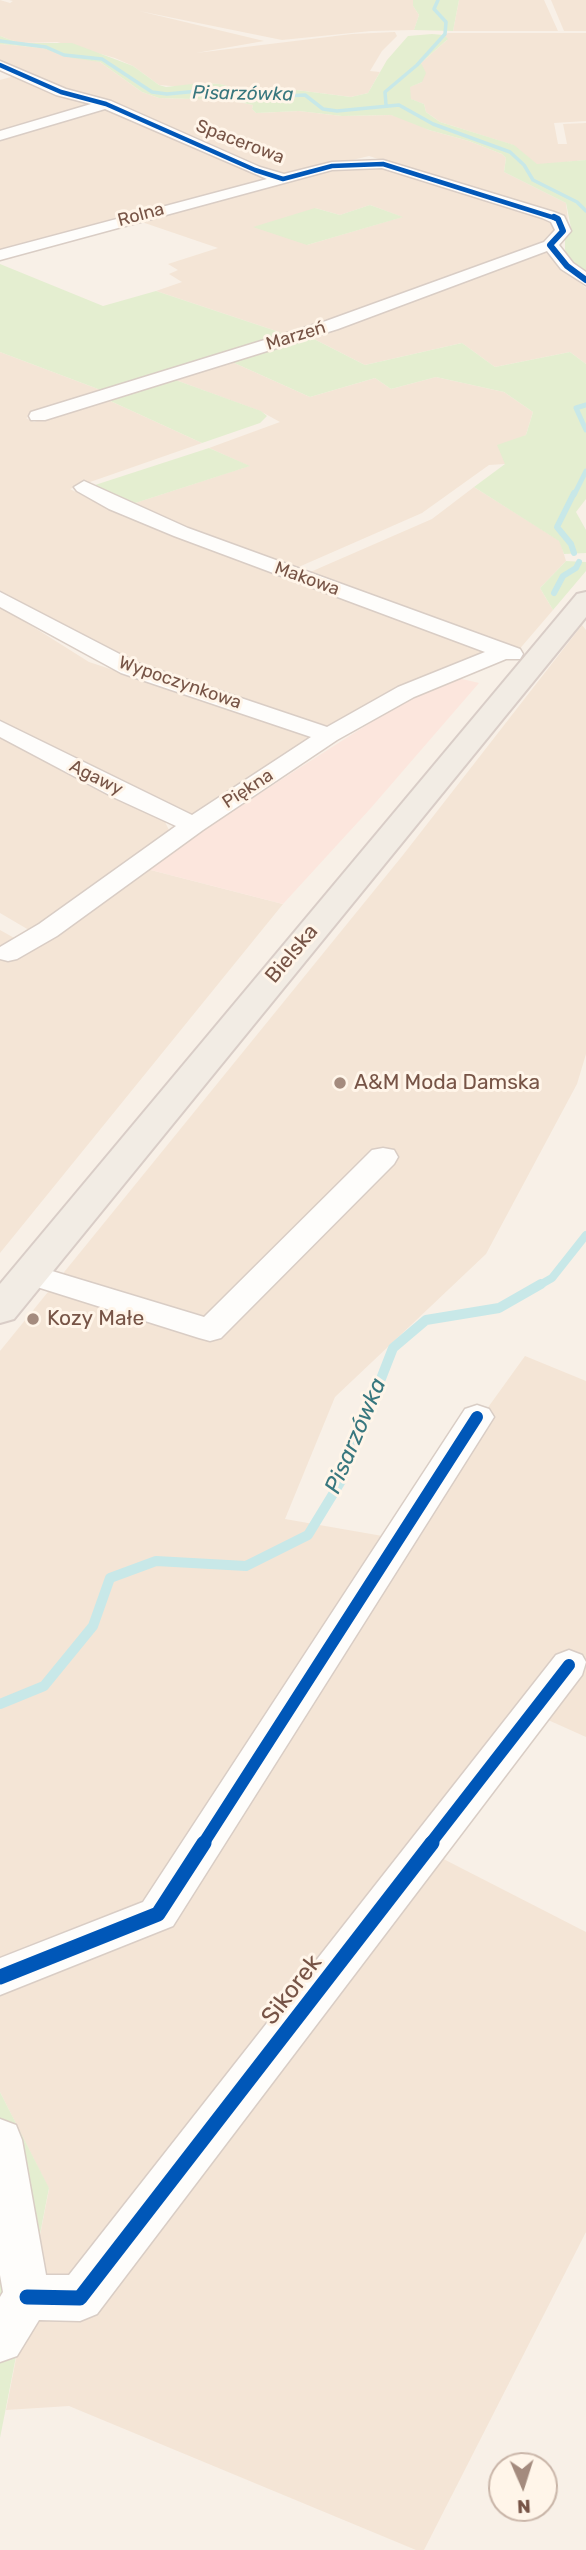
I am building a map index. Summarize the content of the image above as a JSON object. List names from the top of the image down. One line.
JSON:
{"streets":{"main road":["Bielska"],"street":["Spacerowa","Rolna","Marzeń","Makowa","Wypoczynkowa","Agawy","Piękna","Sikorek"]},"crossings":[["Spacerowa","Rolna"],["Spacerowa","Marzeń"],["Makowa","Piękna"],["Makowa","Bielska"],["Wypoczynkowa","Piękna"],["Agawy","Piękna"],["Piękna","Bielska"]],"water":["Pisarzówka"],"places":["A&M Moda Damska","Kozy Małe"],"north":"bottom"}
